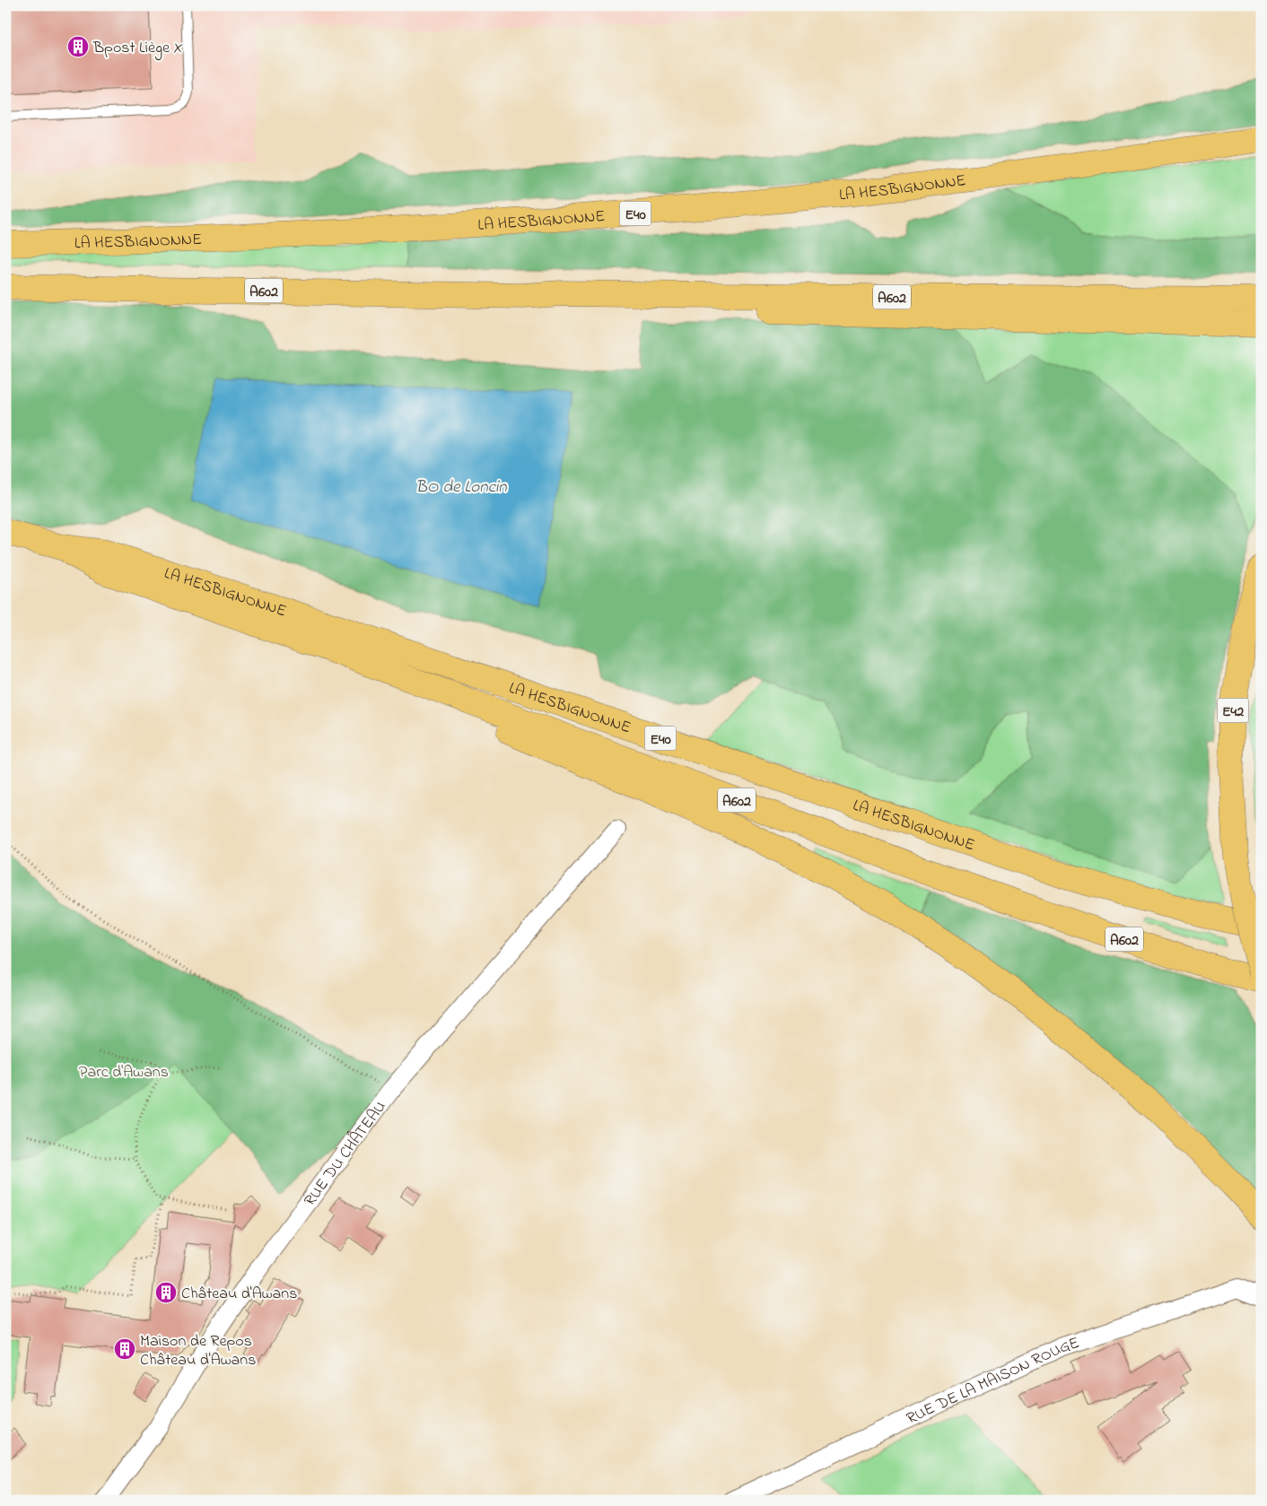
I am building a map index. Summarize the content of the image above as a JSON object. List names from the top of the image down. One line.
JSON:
{"streets":{"highway":["LA HESBIGNONNE","E40","A602","E42"],"street":["RUE DU CHÂTEAU","RUE DE LA MAISON ROUGE"]},"water":["BO de Loncin"],"parks":["Parc d'Awans"],"places":{"building":["Bpost Liège X","Château d'Awans","Maison de Repos Château d'Awans"]}}
